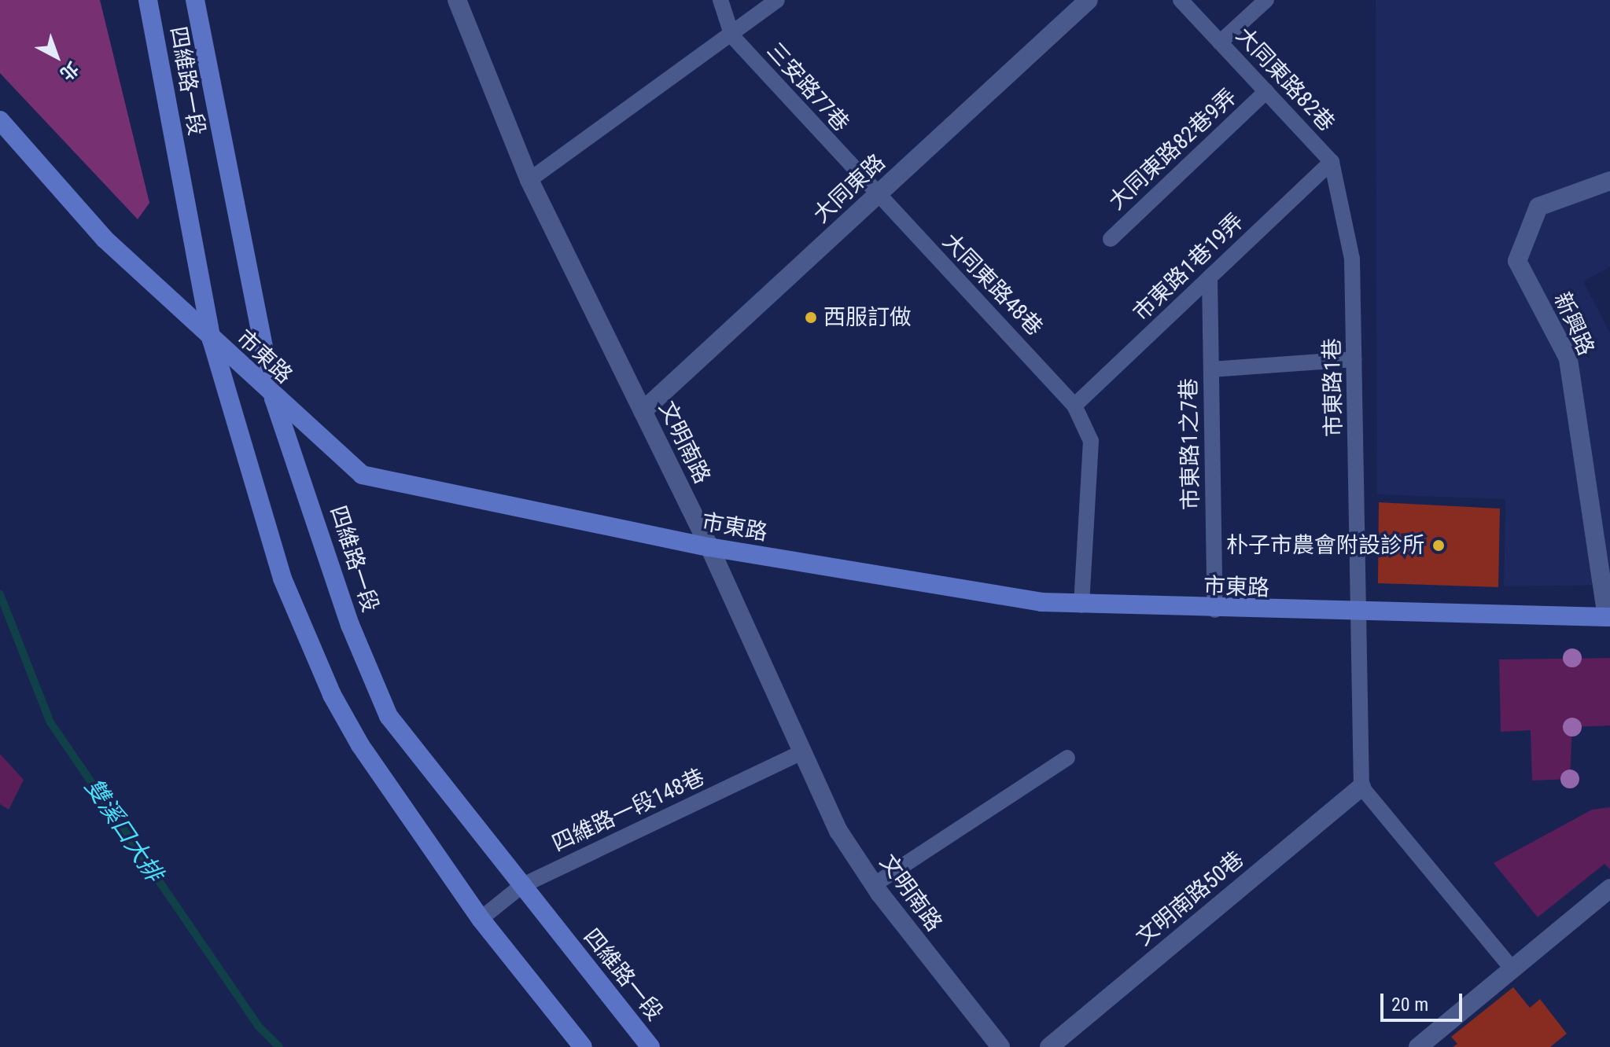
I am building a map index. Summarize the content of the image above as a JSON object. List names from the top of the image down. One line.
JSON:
{"streets":{"street":["四維路一段","大同東路","新興路","市東路","文明南路","文明南路50巷"],"lane":["大同東路82巷","三安路77巷","大同東路82巷9弄","市東路1巷19弄","大同東路48巷","市東路1巷","市東路1之7巷","四維路一段148巷"]},"crossings":[["大同東路82巷","大同東路82巷9弄"],["大同東路82巷","市東路1巷19弄"],["大同東路82巷","市東路1巷"],["四維路一段","市東路"],["四維路一段","四維路一段148巷"],["三安路77巷","大同東路"],["三安路77巷","大同東路48巷"],["大同東路","大同東路48巷"],["大同東路","文明南路"],["市東路1巷19弄","大同東路48巷"],["市東路1巷19弄","市東路1巷"],["市東路1巷19弄","市東路1之7巷"],["大同東路48巷","市東路"],["新興路","市東路"],["市東路","市東路1巷"],["市東路","文明南路"],["市東路","市東路1之7巷"],["市東路1巷","文明南路50巷"],["文明南路","四維路一段148巷"]],"water":["雙溪口大排"],"places":["西服訂做","朴子市農會附設診所"],"scale_bar":"20 m","north":"bottom right"}
